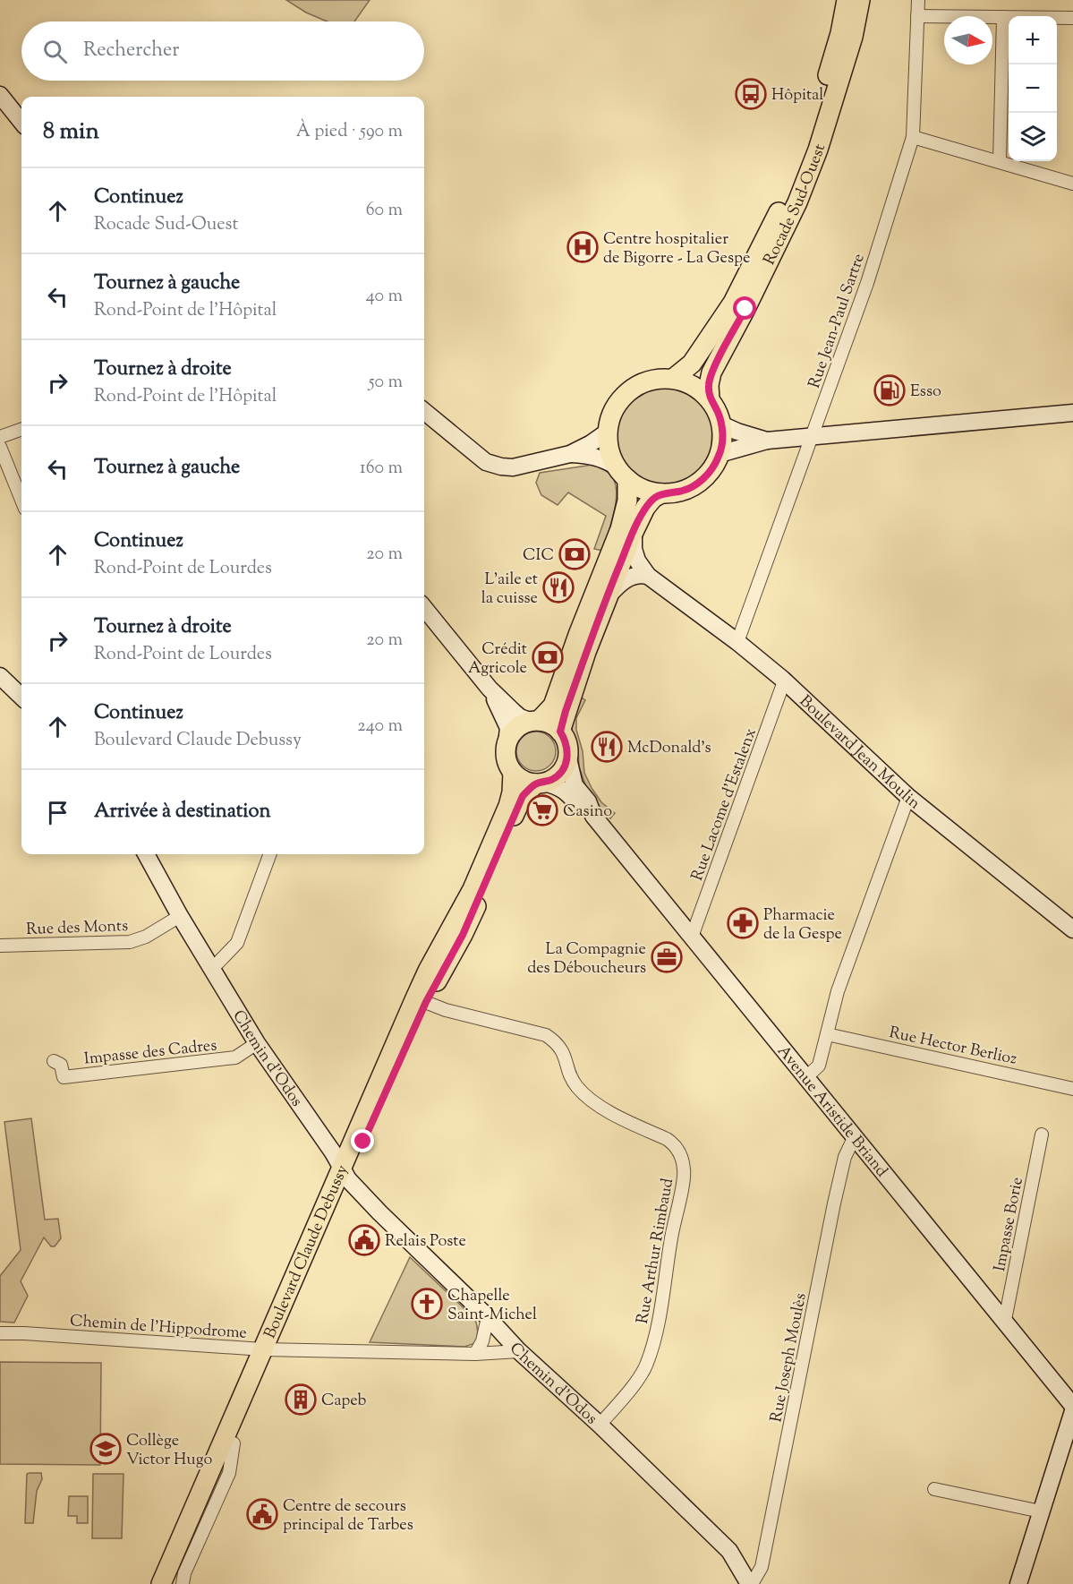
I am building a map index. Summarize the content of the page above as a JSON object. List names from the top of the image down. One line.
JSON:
{"streets":{"main road":["Rocade Sud-Ouest","Boulevard Claude Debussy"],"street":["Rue Jean-Paul Sartre","Boulevard Jean Moulin","Rue Lacome d'Estalenx","Rue des Monts","Rue Hector Berlioz","Impasse des Cadres","Chemin d'Odos","Avenue Aristide Briand","Impasse Borie","Rue Arthur Rimbaud","Chemin de l'Hippodrome","Rue Joseph Moulès"]},"crossings":[["Rue Jean-Paul Sartre","Boulevard Jean Moulin"],["Boulevard Jean Moulin","Rue Lacome d'Estalenx"],["Rue Lacome d'Estalenx","Avenue Aristide Briand"],["Rue des Monts","Chemin d'Odos"],["Impasse des Cadres","Chemin d'Odos"],["Chemin d'Odos","Boulevard Claude Debussy"],["Chemin d'Odos","Rue Arthur Rimbaud"],["Chemin d'Odos","Chemin de l'Hippodrome"],["Chemin d'Odos","Rue Joseph Moulès"],["Avenue Aristide Briand","Impasse Borie"],["Avenue Aristide Briand","Boulevard Claude Debussy"],["Avenue Aristide Briand","Rue Joseph Moulès"],["Boulevard Claude Debussy","Rue Arthur Rimbaud"],["Boulevard Claude Debussy","Chemin de l'Hippodrome"]],"places":{"bus stop":["Hôpital"],"hospital":["Centre hospitalier de Bigorre - La Gespe"],"fuel station":["Esso"],"bank":["CIC","Crédit Agricole"],"restaurant":["L'aile et la cuisse","McDonald's"],"supermarket":["Casino"],"pharmacy":["Pharmacie de la Gespe"],"office":["La Compagnie des Déboucheurs"],"public building":["Relais Poste","Centre de secours principal de Tarbes"],"church":["Chapelle Saint-Michel"],"building":["Capeb"],"school or university":["Collège Victor Hugo"]},"north":"right","page":{"map_buttons":["+","−"],"search":"Rechercher","heading":["8 min","À pied · 590 m"],"list":[["Continuez","Rocade Sud-Ouest","60 m"],["Tournez à gauche","Rond-Point de l'Hôpital","40 m"],["Tournez à droite","Rond-Point de l'Hôpital","50 m"],["Tournez à gauche","160 m"],["Continuez","Rond-Point de Lourdes","20 m"],["Tournez à droite","Rond-Point de Lourdes","20 m"],["Continuez","Boulevard Claude Debussy","240 m"],"Arrivée à destination"]}}
